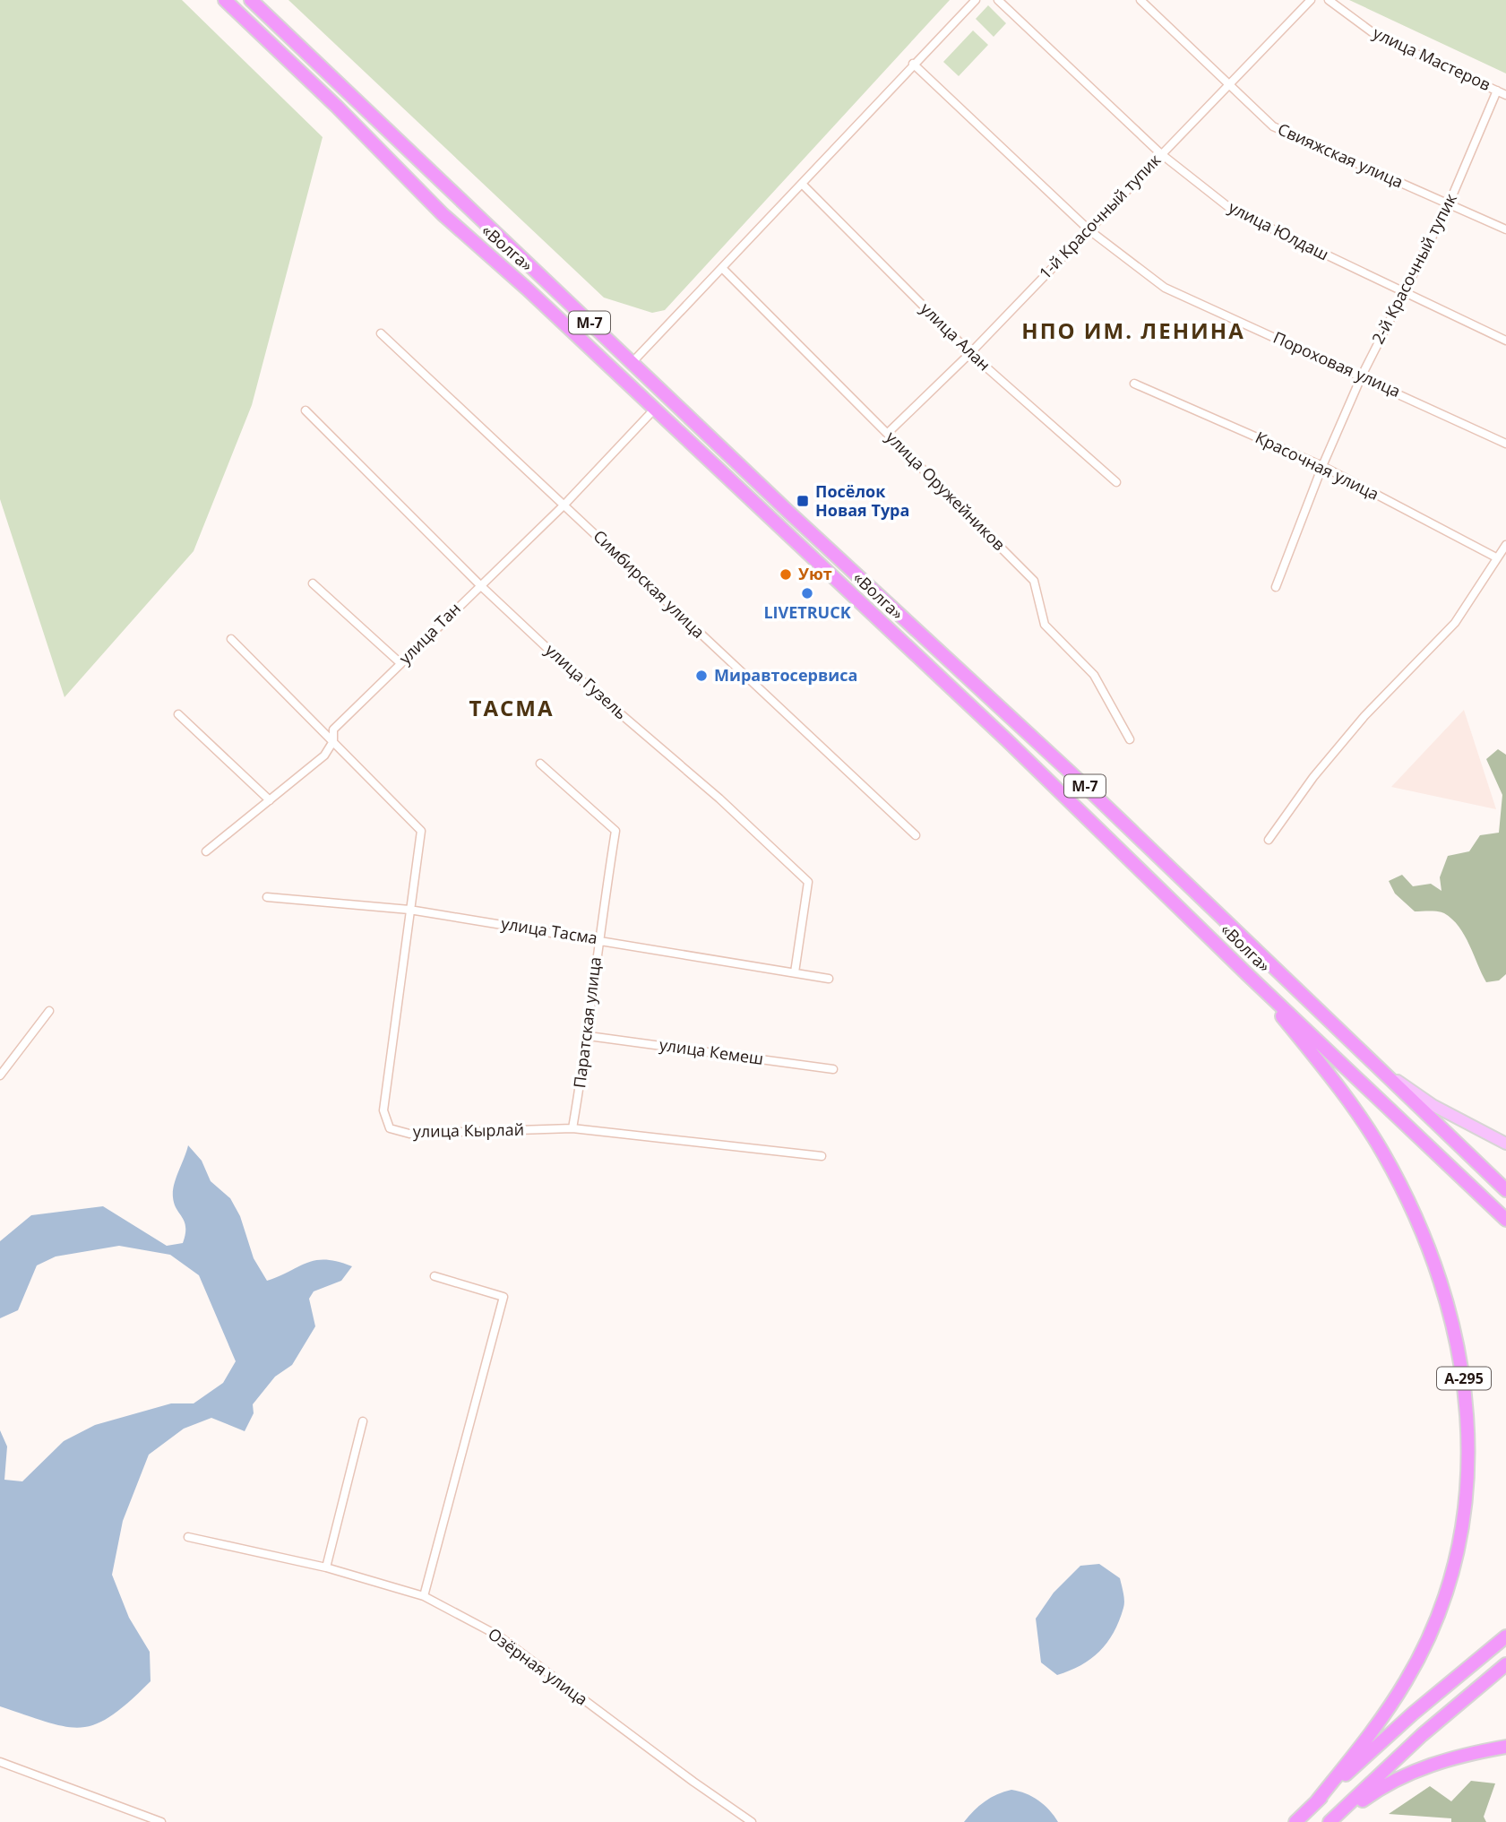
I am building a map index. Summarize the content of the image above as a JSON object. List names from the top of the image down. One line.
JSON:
{"streets":{"highway":["«Волга»","М-7","А-295"],"street":["улица Мастеров","Свияжская улица","1-й Красочный тупик","улица Юлдаш","2-й Красочный тупик","улица Алан","Пороховая улица","Красочная улица","улица Оружейников","Симбирская улица","улица Тан","улица Гузель","улица Тасма","Паратская улица","улица Кемеш","улица Кырлай","Озёрная улица"]},"crossings":[["улица Мастеров","2-й Красочный тупик"],["Свияжская улица","1-й Красочный тупик"],["Свияжская улица","2-й Красочный тупик"],["1-й Красочный тупик","улица Юлдаш"],["1-й Красочный тупик","улица Алан"],["1-й Красочный тупик","Пороховая улица"],["1-й Красочный тупик","улица Оружейников"],["улица Юлдаш","2-й Красочный тупик"],["«Волга»","улица Тан"],["«Волга»","А-295"],["2-й Красочный тупик","Пороховая улица"],["2-й Красочный тупик","Красочная улица"],["Симбирская улица","улица Тан"],["улица Тан","улица Гузель"],["улица Тан","улица Кырлай"],["улица Гузель","улица Тасма"],["улица Тасма","Паратская улица"],["улица Тасма","улица Кырлай"],["Паратская улица","улица Кемеш"],["Паратская улица","улица Кырлай"]],"districts":["НПО ИМ. ЛЕНИНА","ТАСМА"],"places":{"transit":["Посёлок Новая Тура"],"other":["Уют","LIVETRUCK","Миравтосервиса"]}}
